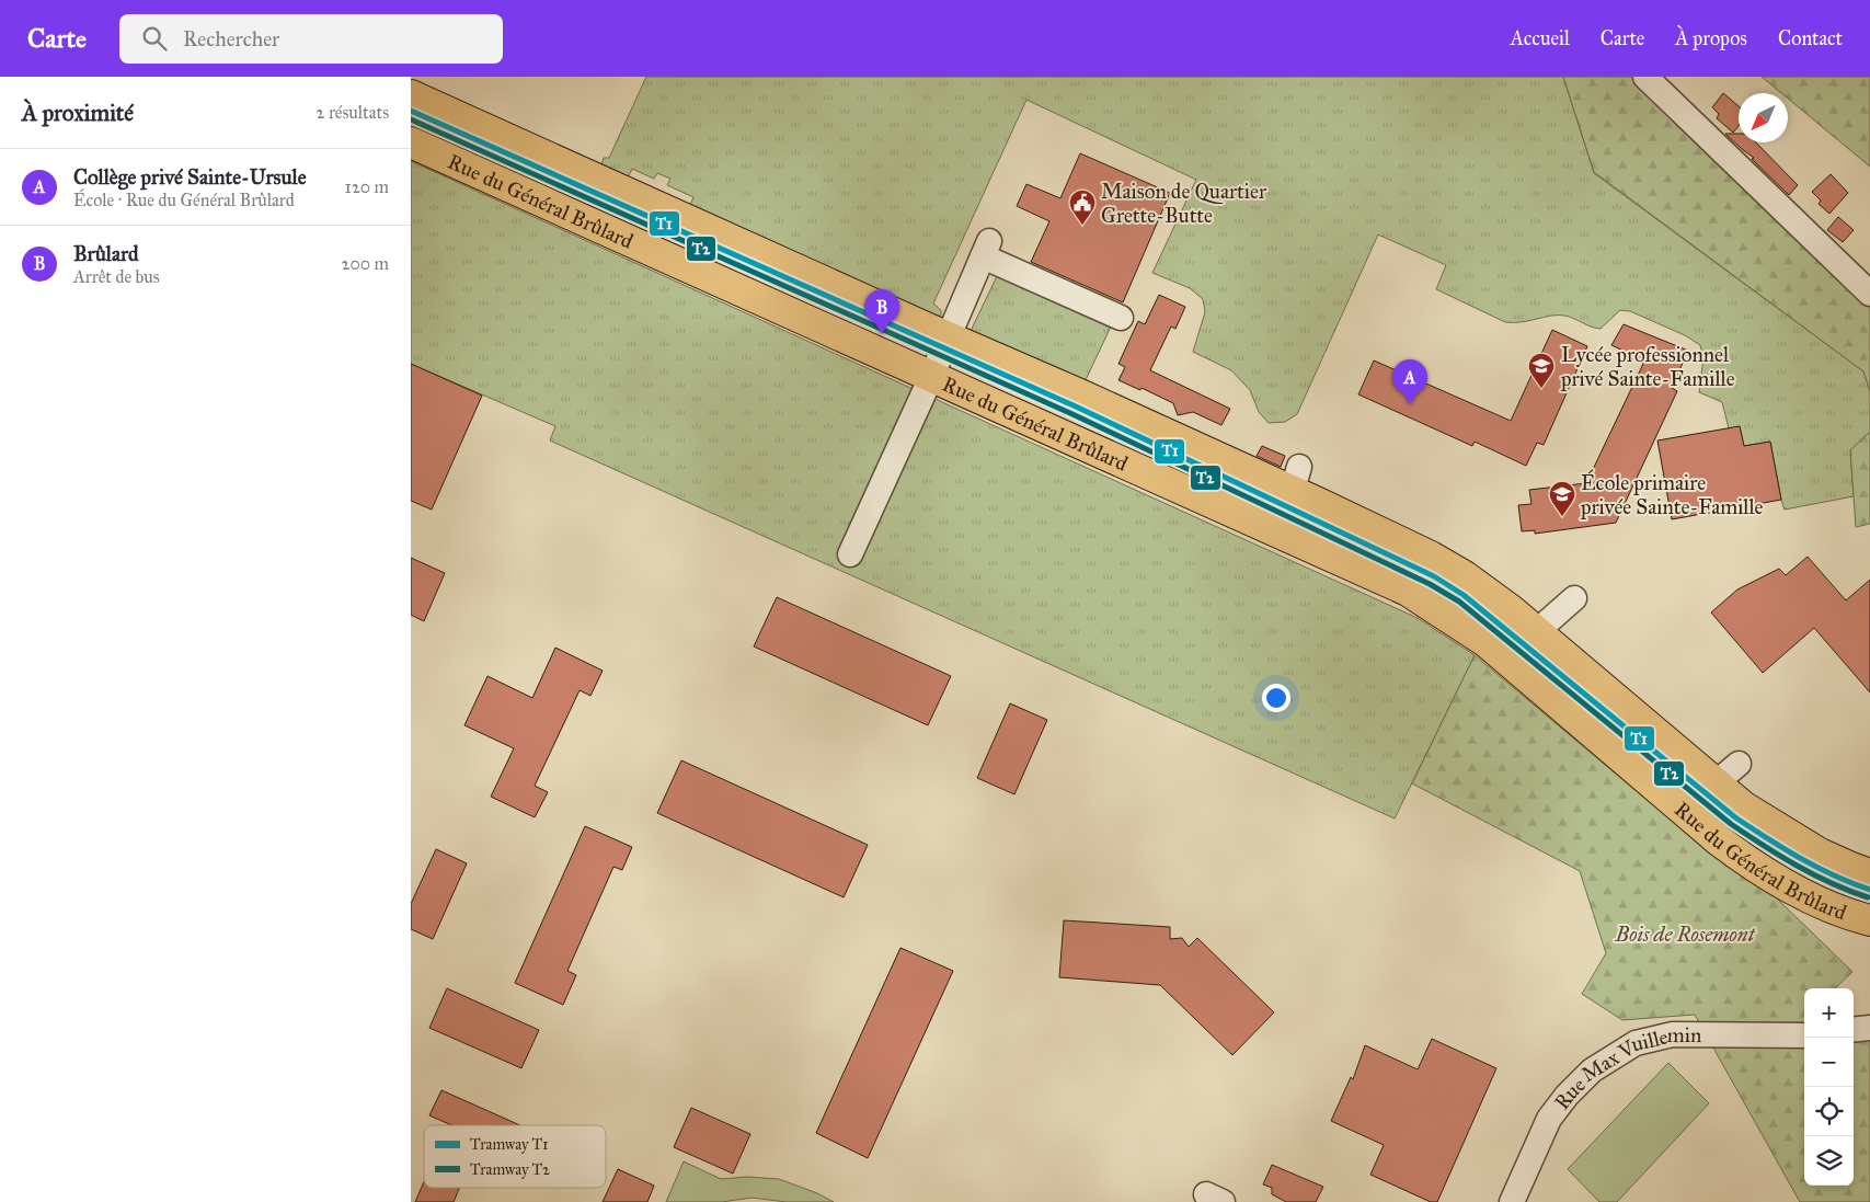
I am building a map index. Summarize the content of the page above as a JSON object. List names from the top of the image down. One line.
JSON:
{"streets":{"main road":["Rue du Général Brûlard"],"street":["Rue Max Vuillemin"]},"parks":["Bois de Rosemont"],"places":{"public building":["Maison de Quartier Grette-Butte"],"school or university":["Lycée professionnel privé Sainte-Famille","École primaire privée Sainte-Famille"]},"lines":["tram line T1","tram line T2"],"legend":["Tramway T1","Tramway T2"],"north":"bottom left","page":{"header":"Carte","search":"Rechercher","nav":["Accueil","Carte","À propos","Contact"],"heading":["À proximité","2 résultats"],"list":[{"mark":"A","name":"Collège privé Sainte-Ursule","note":"École · Rue du Général Brûlard","value":"120 m"},{"mark":"B","name":"Brûlard","note":"Arrêt de bus","value":"200 m"}],"pins":["B","A"],"map_buttons":["+","−"]}}
